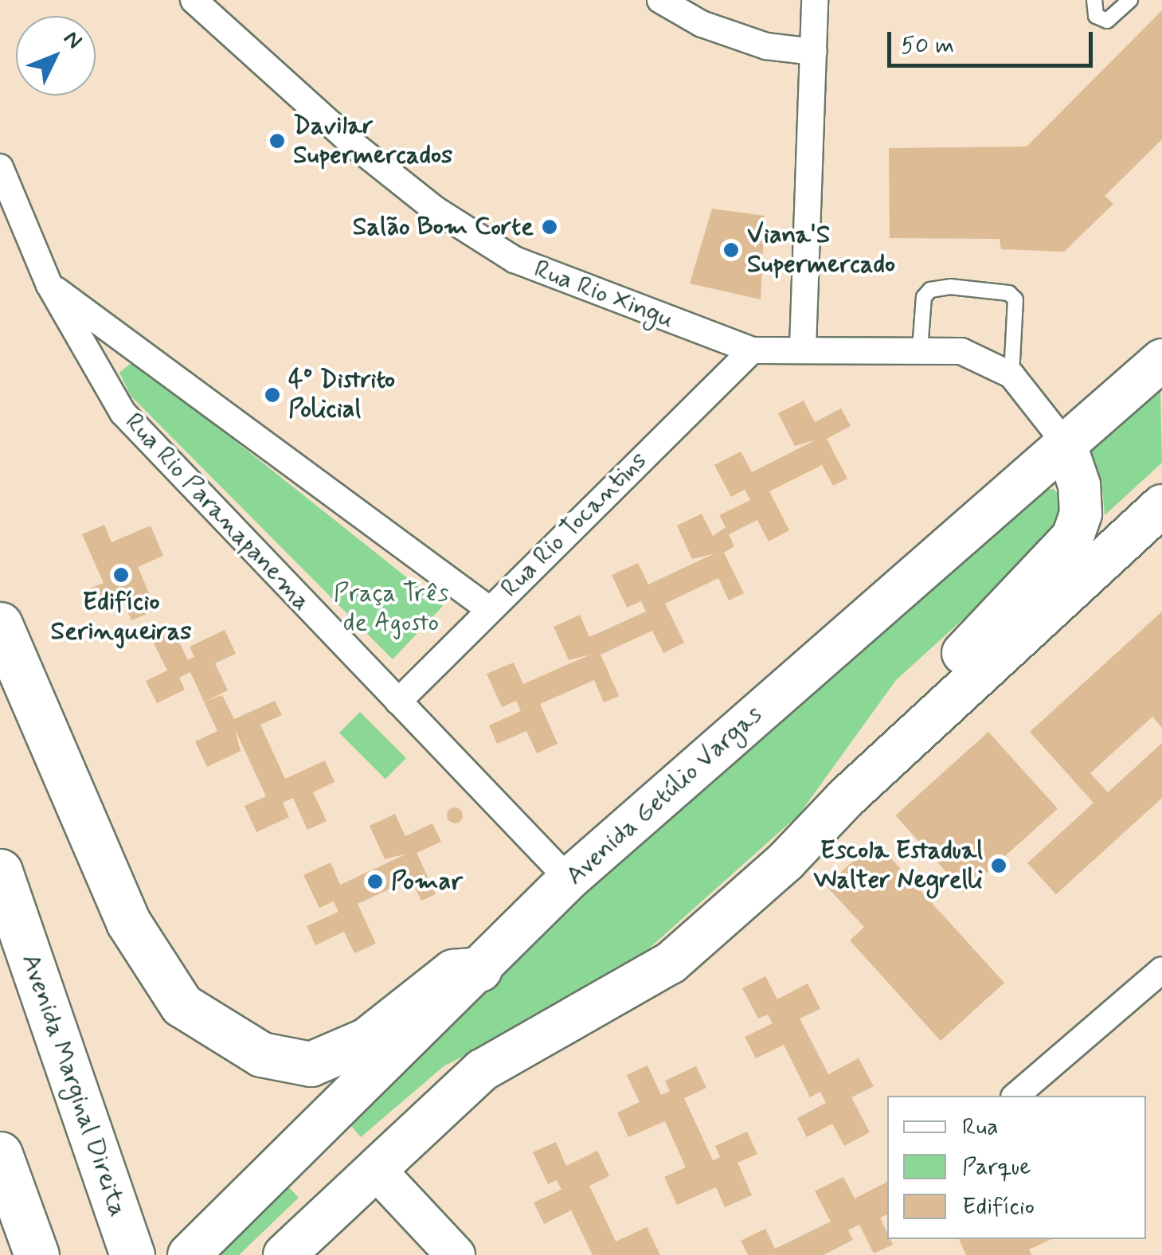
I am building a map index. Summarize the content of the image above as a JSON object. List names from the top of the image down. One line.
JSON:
{"streets":{"highway":["Avenida Marginal Direita"],"main road":["Avenida Getúlio Vargas"],"street":["Rua Rio Xingu","Rua Rio Paranapanema","Rua Rio Tocantins"]},"crossings":[["Rua Rio Xingu","Rua Rio Tocantins"],["Rua Rio Xingu","Avenida Getúlio Vargas"],["Rua Rio Paranapanema","Rua Rio Tocantins"],["Rua Rio Paranapanema","Avenida Getúlio Vargas"]],"parks":["Praça Três de Agosto"],"places":["Davilar Supermercados","Salão Bom Corte","Viana'S Supermercado","4º Distrito Policial","Edifício Seringueiras","Escola Estadual Walter Negrelli","Pomar"],"legend":["Rua","Parque","Edifício"],"scale_bar":"50 m","north":"top right"}
